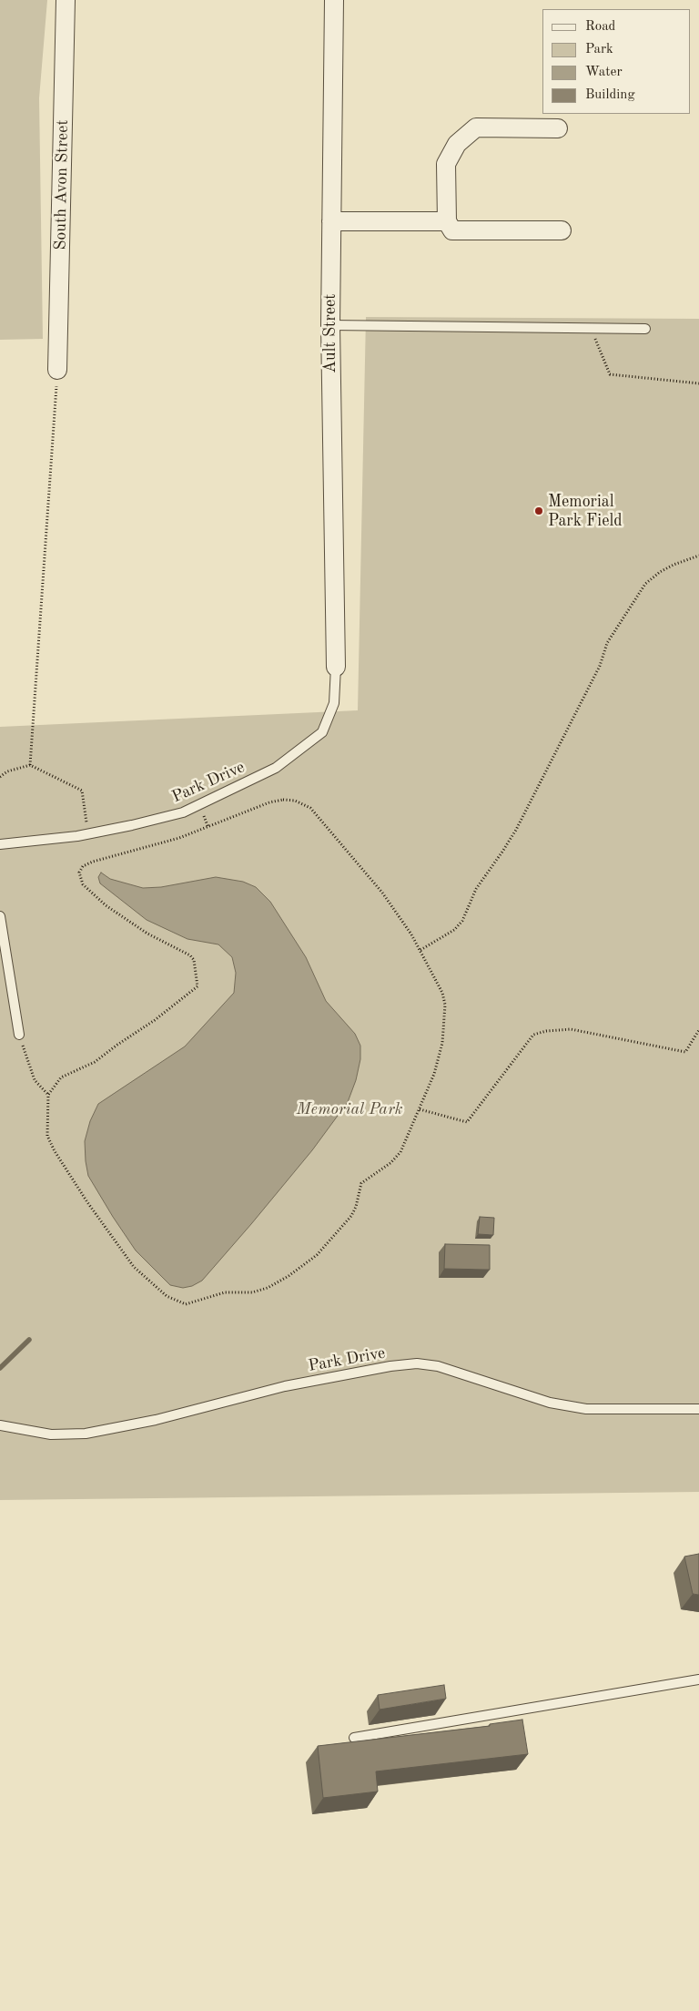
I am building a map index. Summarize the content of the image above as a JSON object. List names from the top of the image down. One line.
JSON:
{"streets":{"street":["South Avon Street","Ault Street"],"lane":["Park Drive"]},"crossings":[["Ault Street","Park Drive"]],"parks":["Memorial Park"],"places":["Memorial Park Field"],"legend":["Road","Park","Water","Building"]}
